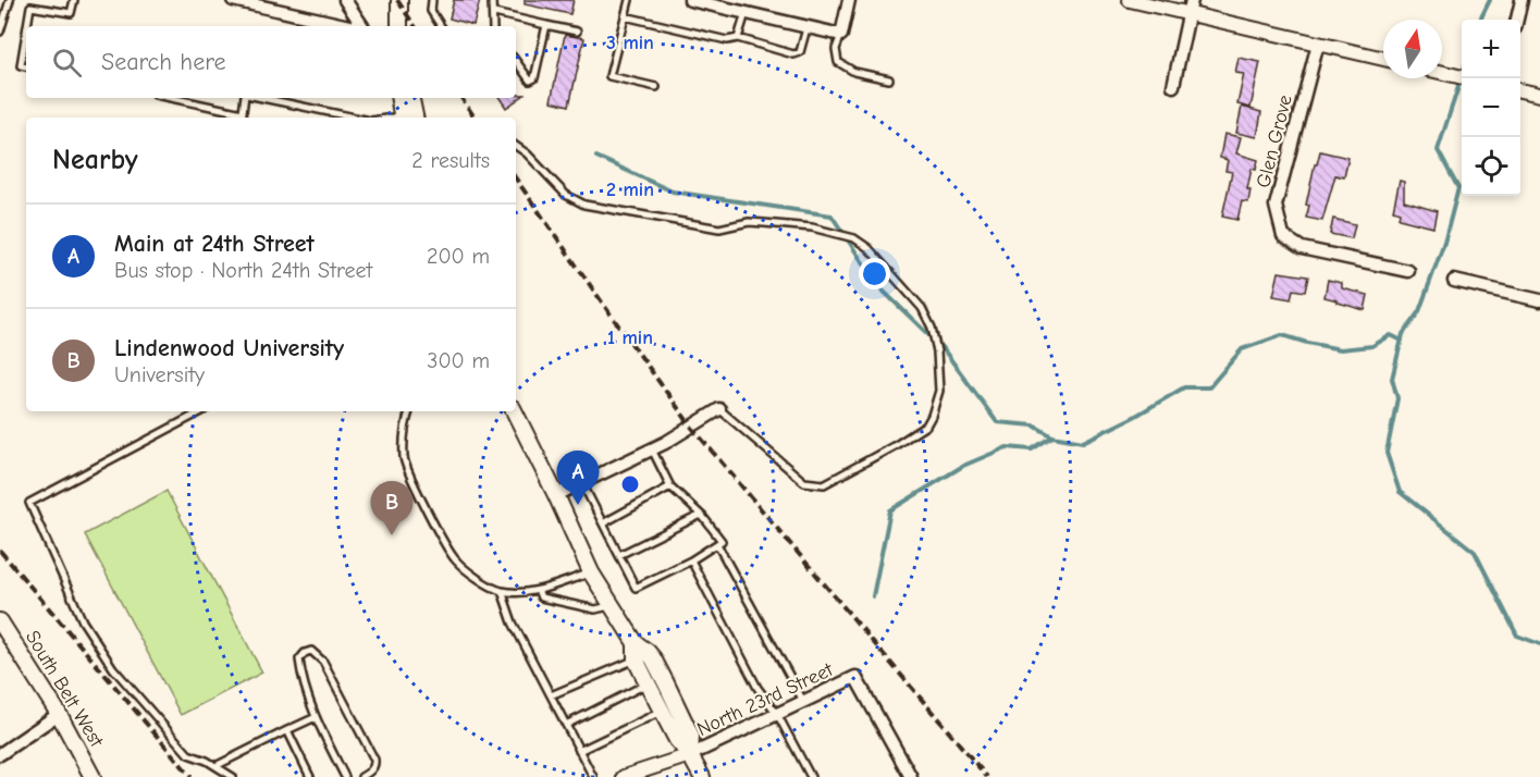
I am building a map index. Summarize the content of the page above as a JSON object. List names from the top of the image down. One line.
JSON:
{"streets":{"main road":["South Belt West"],"street":["Glen Grove","North 23rd Street"]},"north":"top","page":{"map_buttons":["+","−"],"search":"Search here","heading":["Nearby","2 results"],"list":[{"mark":"A","name":"Main at 24th Street","note":"Bus stop · North 24th Street","value":"200 m"},{"mark":"B","name":"Lindenwood University","note":"University","value":"300 m"}],"pins":["A","B"]},"rings":["3 min","2 min","1 min"]}
